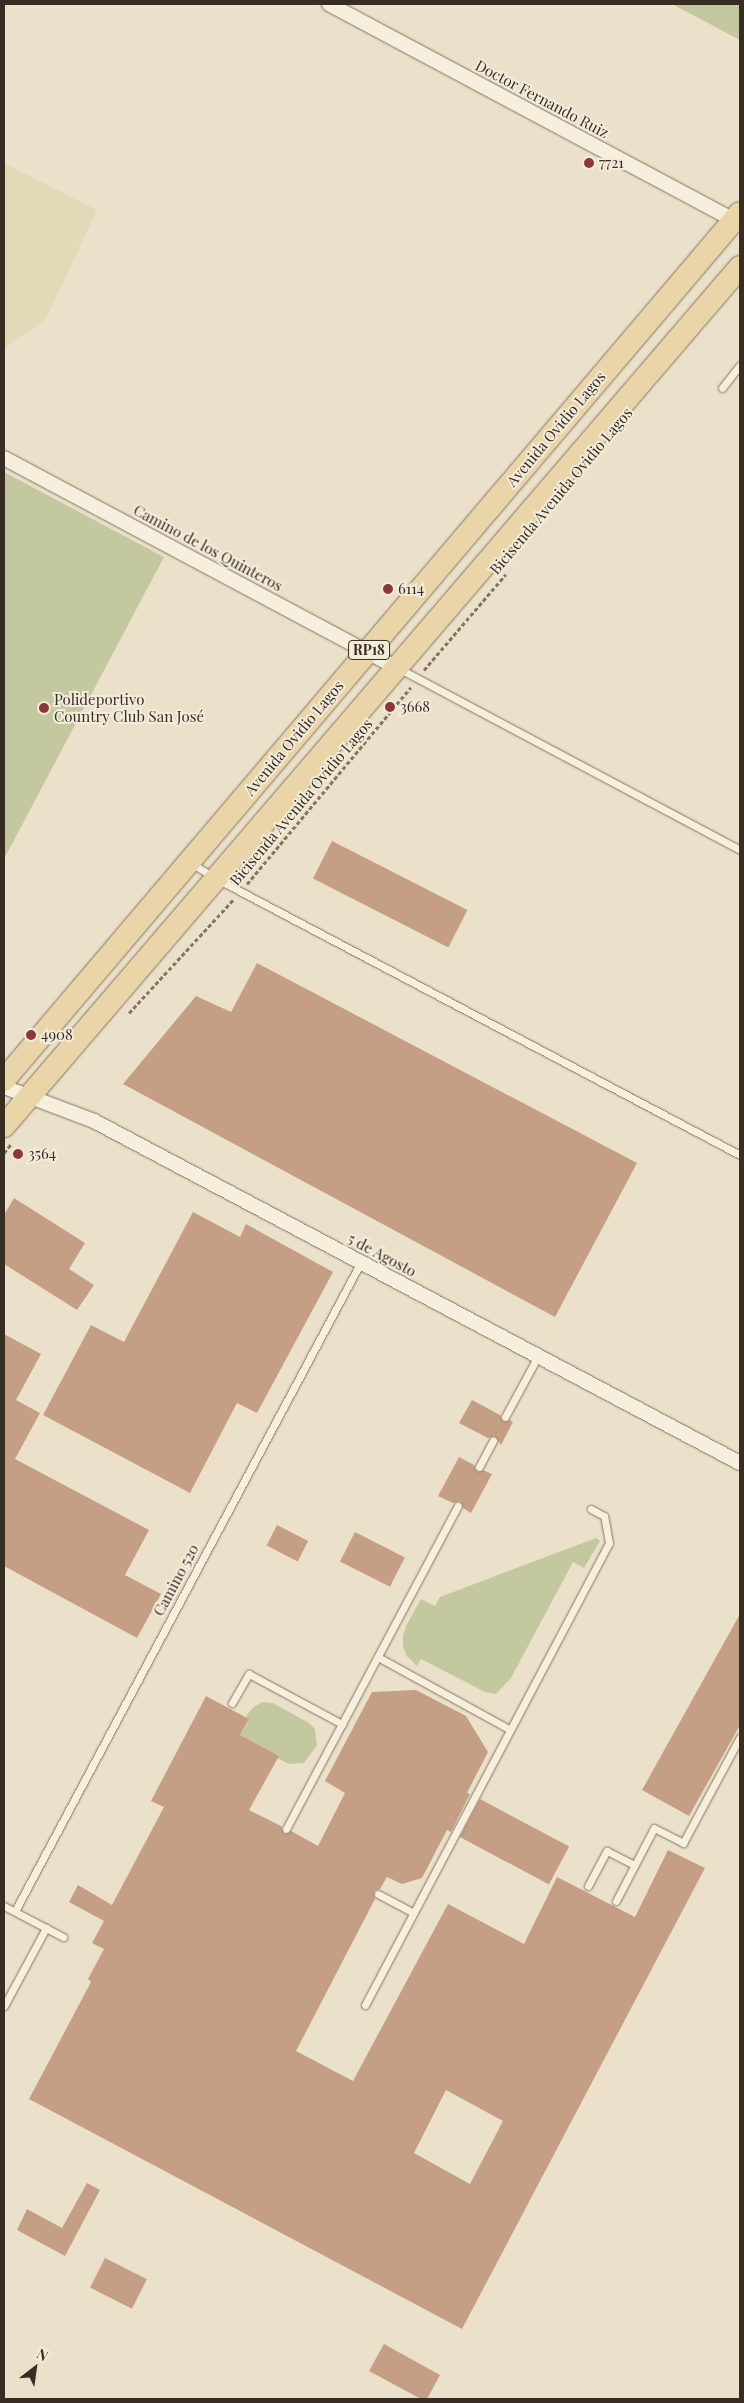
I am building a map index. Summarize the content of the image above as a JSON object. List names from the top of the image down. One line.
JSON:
{"streets":{"main road":["Avenida Ovidio Lagos","RP18"],"street":["Doctor Fernando Ruiz","Camino de los Quinteros","5 de Agosto"],"lane":["Camino 520"],"path":["Bicisenda Avenida Ovidio Lagos"]},"crossings":[["Doctor Fernando Ruiz","Avenida Ovidio Lagos"],["Avenida Ovidio Lagos","Camino de los Quinteros"],["Camino de los Quinteros","RP18"],["RP18","5 de Agosto"],["5 de Agosto","Camino 520"]],"places":["7721","6114","3668","Polideportivo Country Club San José","4908","3564"],"north":"top right"}
